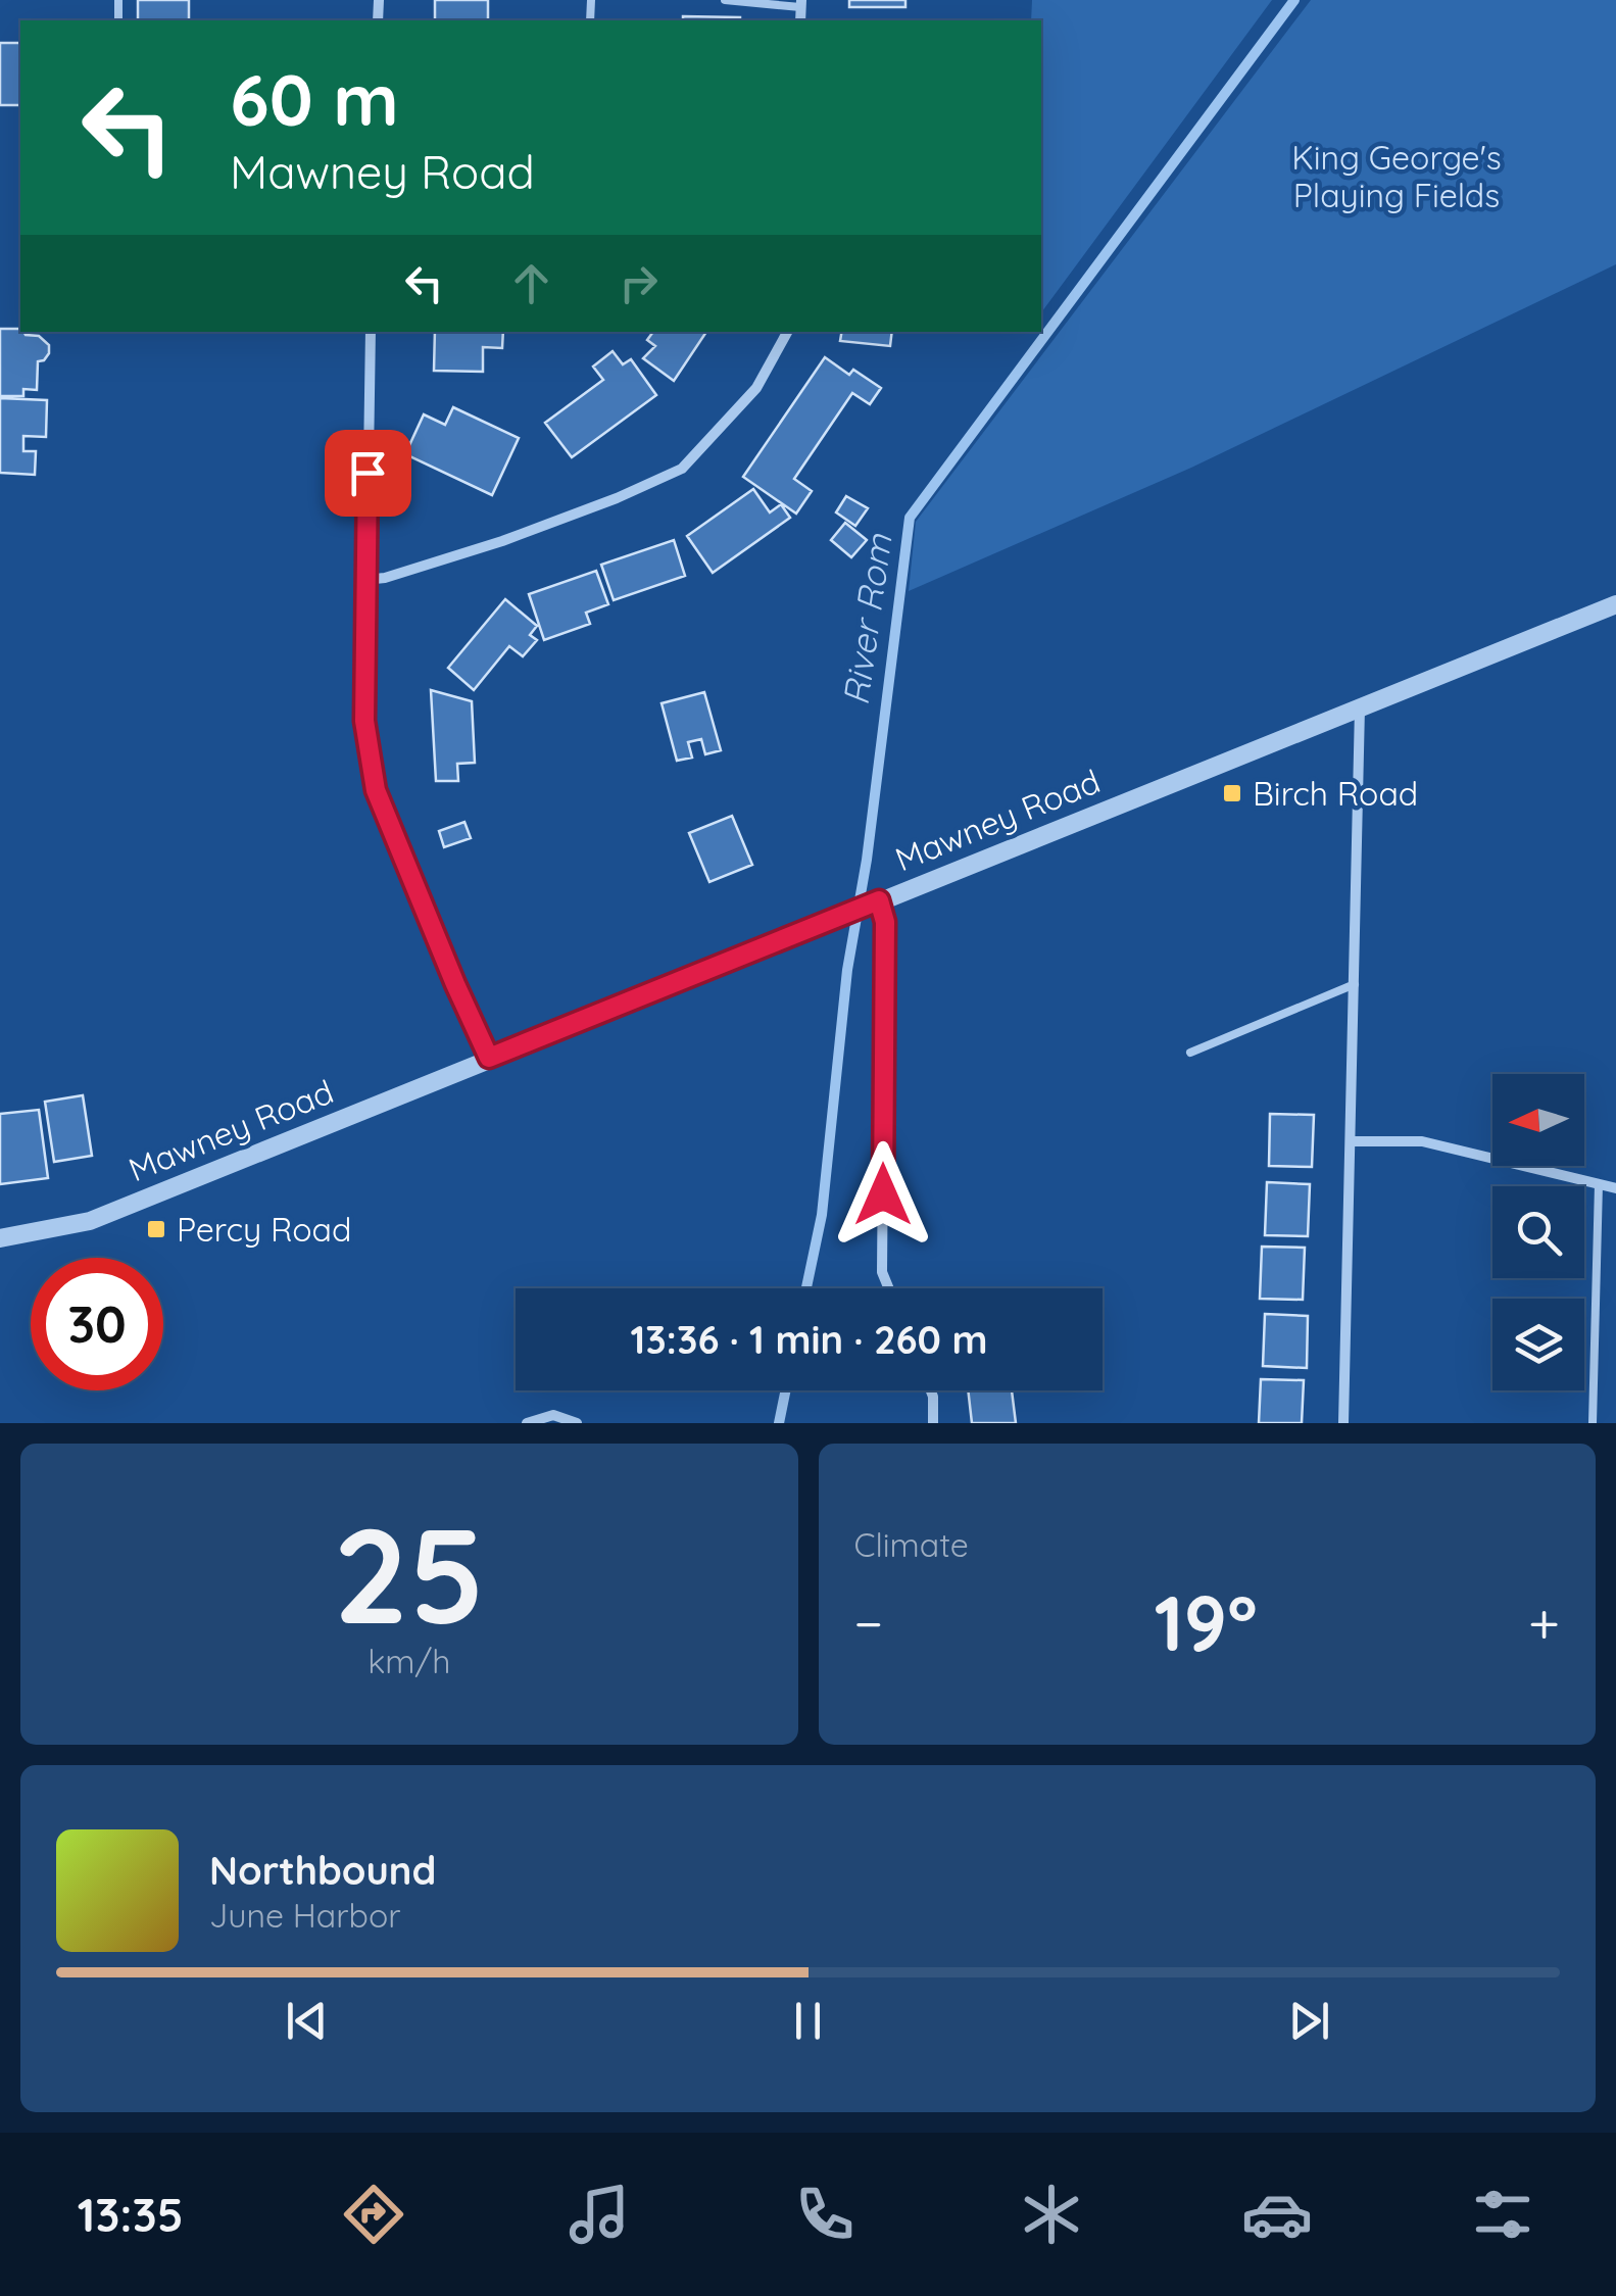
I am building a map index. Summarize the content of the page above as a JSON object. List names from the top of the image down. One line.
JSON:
{"streets":{"street":["Mawney Road"]},"water":["River Rom"],"parks":["King George's Playing Fields"],"places":{"transit":["Birch Road","Percy Road"]},"north":"left","page":{"turn":["60 m","Mawney Road"],"limit":"30","trip":"13:36 · 1 min · 260 m","tile":[["25","km/h"],"Climate"],"heat":["−","19°","+"],"song":["Northbound","June Harbor"],"tabs":"13:35"}}
